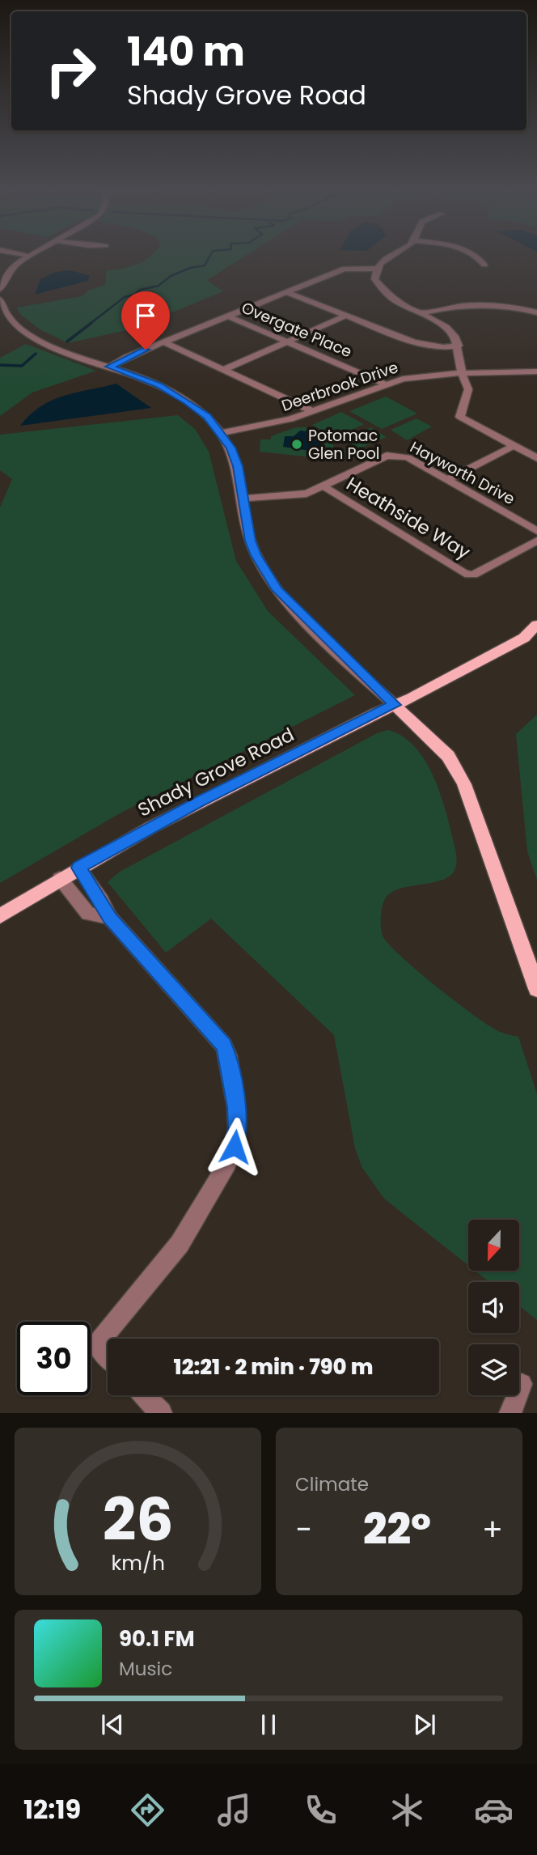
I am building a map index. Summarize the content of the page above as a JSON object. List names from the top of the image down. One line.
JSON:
{"streets":{"main road":["Shady Grove Road"],"street":["Overgate Place","Deerbrook Drive","Hayworth Drive","Heathside Way"]},"crossings":[["Overgate Place","Deerbrook Drive"],["Hayworth Drive","Heathside Way"]],"places":["Potomac Glen Pool"],"north":"bottom","page":{"turn":["140 m","Shady Grove Road"],"limit":"30","trip":"12:21 · 2 min · 790 m","tile":"Climate","heat":["−","22°","+"],"song":["90.1 FM","Music"],"tabs":"12:19","gauge":["26","km/h"]}}
